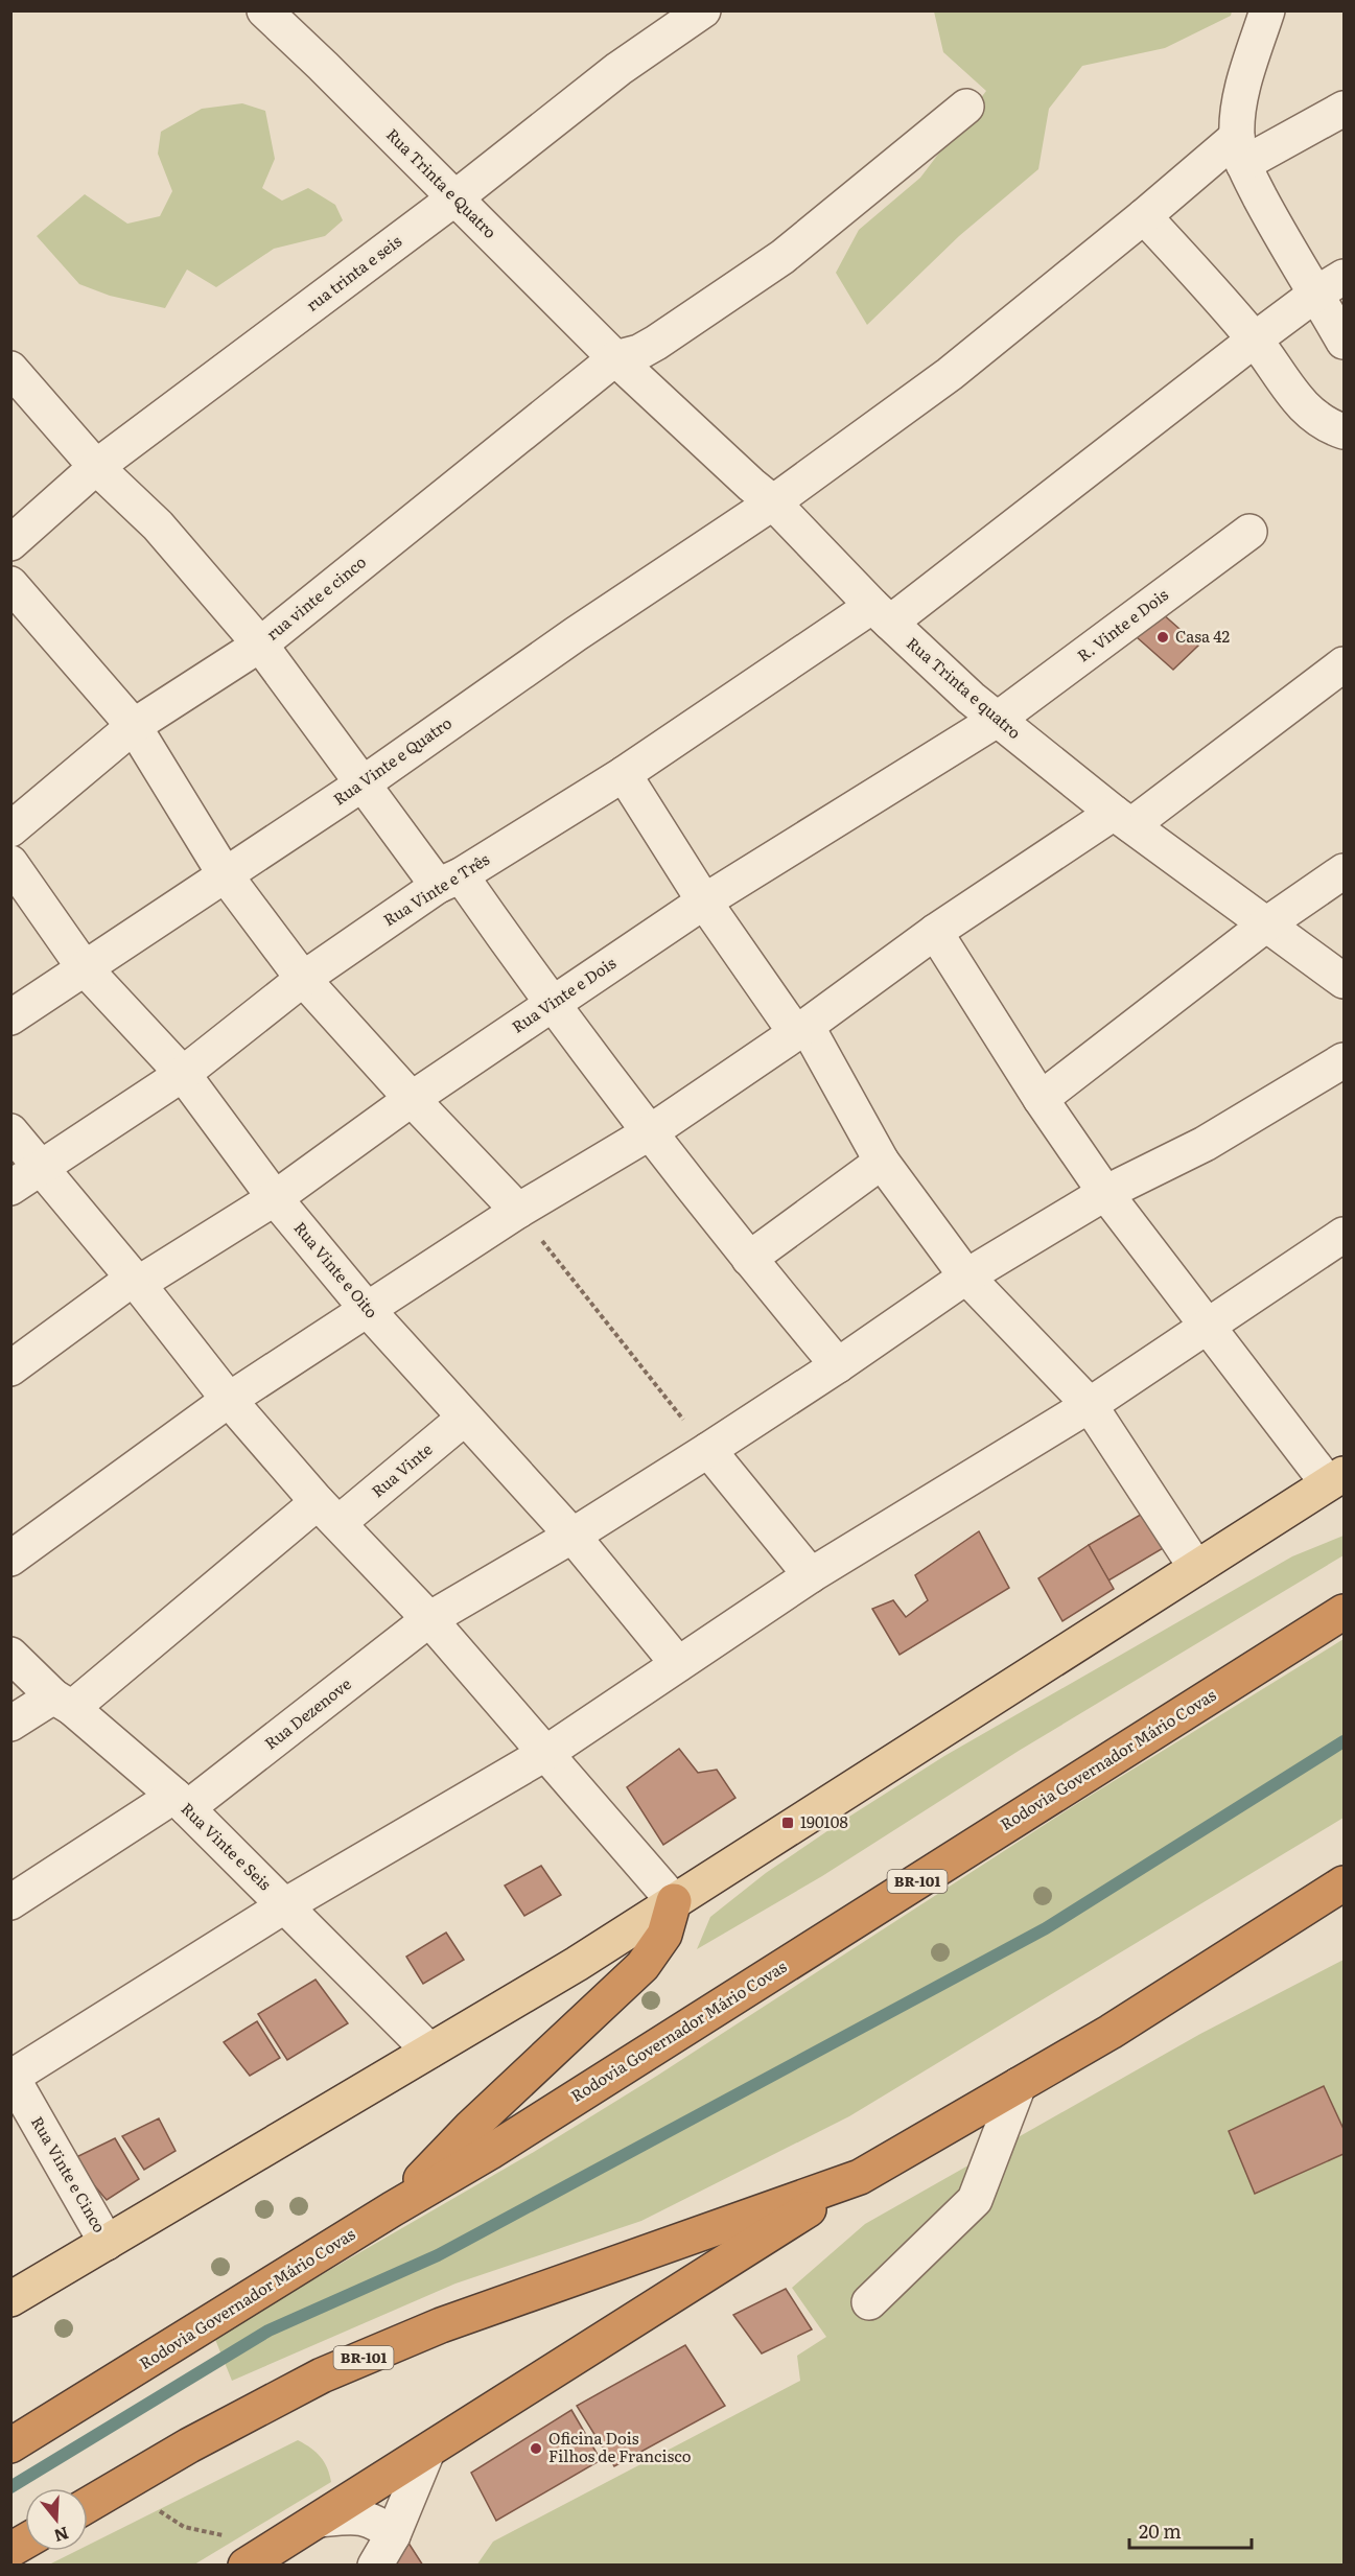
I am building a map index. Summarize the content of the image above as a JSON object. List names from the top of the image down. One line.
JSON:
{"streets":{"highway":["Rodovia Governador Mário Covas","BR-101"],"street":["Rua Trinta e Quatro","rua trinta e seis","rua vinte e cinco","R. Vinte e Dois","Rua Trinta e quatro","Rua Vinte e Quatro","Rua Vinte e Três","Rua Vinte e Dois","Rua Vinte e Oito","Rua Vinte","Rua Dezenove","Rua Vinte e Seis","Rua Vinte e Cinco"]},"crossings":[["Rua Trinta e Quatro","rua trinta e seis"],["Rua Trinta e Quatro","rua vinte e cinco"],["Rua Trinta e Quatro","Rua Trinta e quatro"],["rua vinte e cinco","Rua Trinta e quatro"],["R. Vinte e Dois","Rua Trinta e quatro"],["R. Vinte e Dois","Rua Vinte e Dois"],["Rua Trinta e quatro","Rua Vinte e Quatro"],["Rua Trinta e quatro","Rua Vinte e Três"],["Rua Trinta e quatro","Rua Vinte e Dois"],["Rua Vinte e Quatro","Rua Vinte e Oito"],["Rua Vinte e Três","Rua Vinte e Oito"],["Rua Vinte e Dois","Rua Vinte e Oito"],["Rua Vinte e Oito","Rua Vinte"],["Rua Vinte e Oito","Rua Dezenove"],["Rua Vinte","Rua Vinte e Seis"],["Rua Dezenove","Rua Vinte e Seis"]],"places":{"other":["Casa 42","Oficina Dois Filhos de Francisco"],"transit":["190108"]},"scale_bar":"20 m","north":"bottom"}
